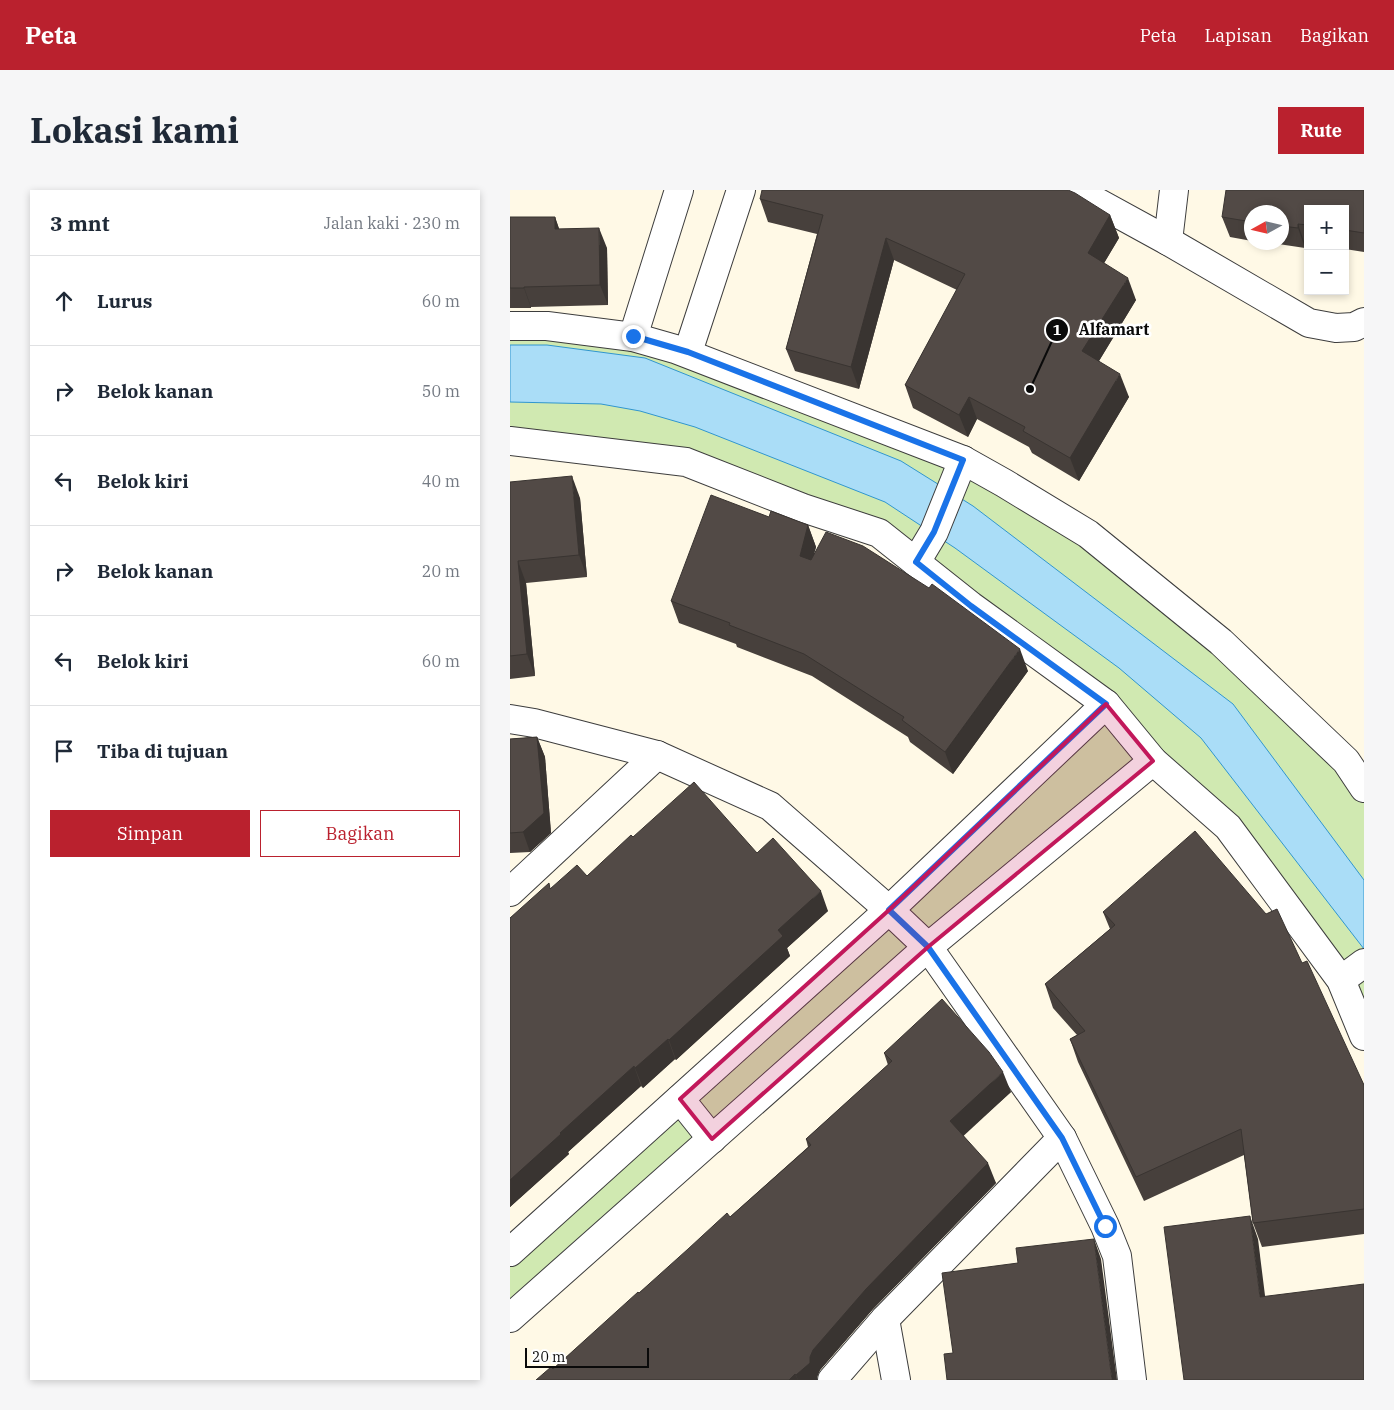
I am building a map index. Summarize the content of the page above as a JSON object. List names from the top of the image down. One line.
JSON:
{"places":["Alfamart"],"scale_bar":"20 m","north":"left","page":{"header":"Peta","nav":["Peta","Lapisan","Bagikan"],"title":"Lokasi kami","buttons":["Rute",["Simpan","Bagikan"]],"heading":["3 mnt","Jalan kaki · 230 m"],"map_buttons":["+","−"],"list":[["Lurus","60 m"],["Belok kanan","50 m"],["Belok kiri","40 m"],["Belok kanan","20 m"],["Belok kiri","60 m"],"Tiba di tujuan"],"scale":"20 m"}}
